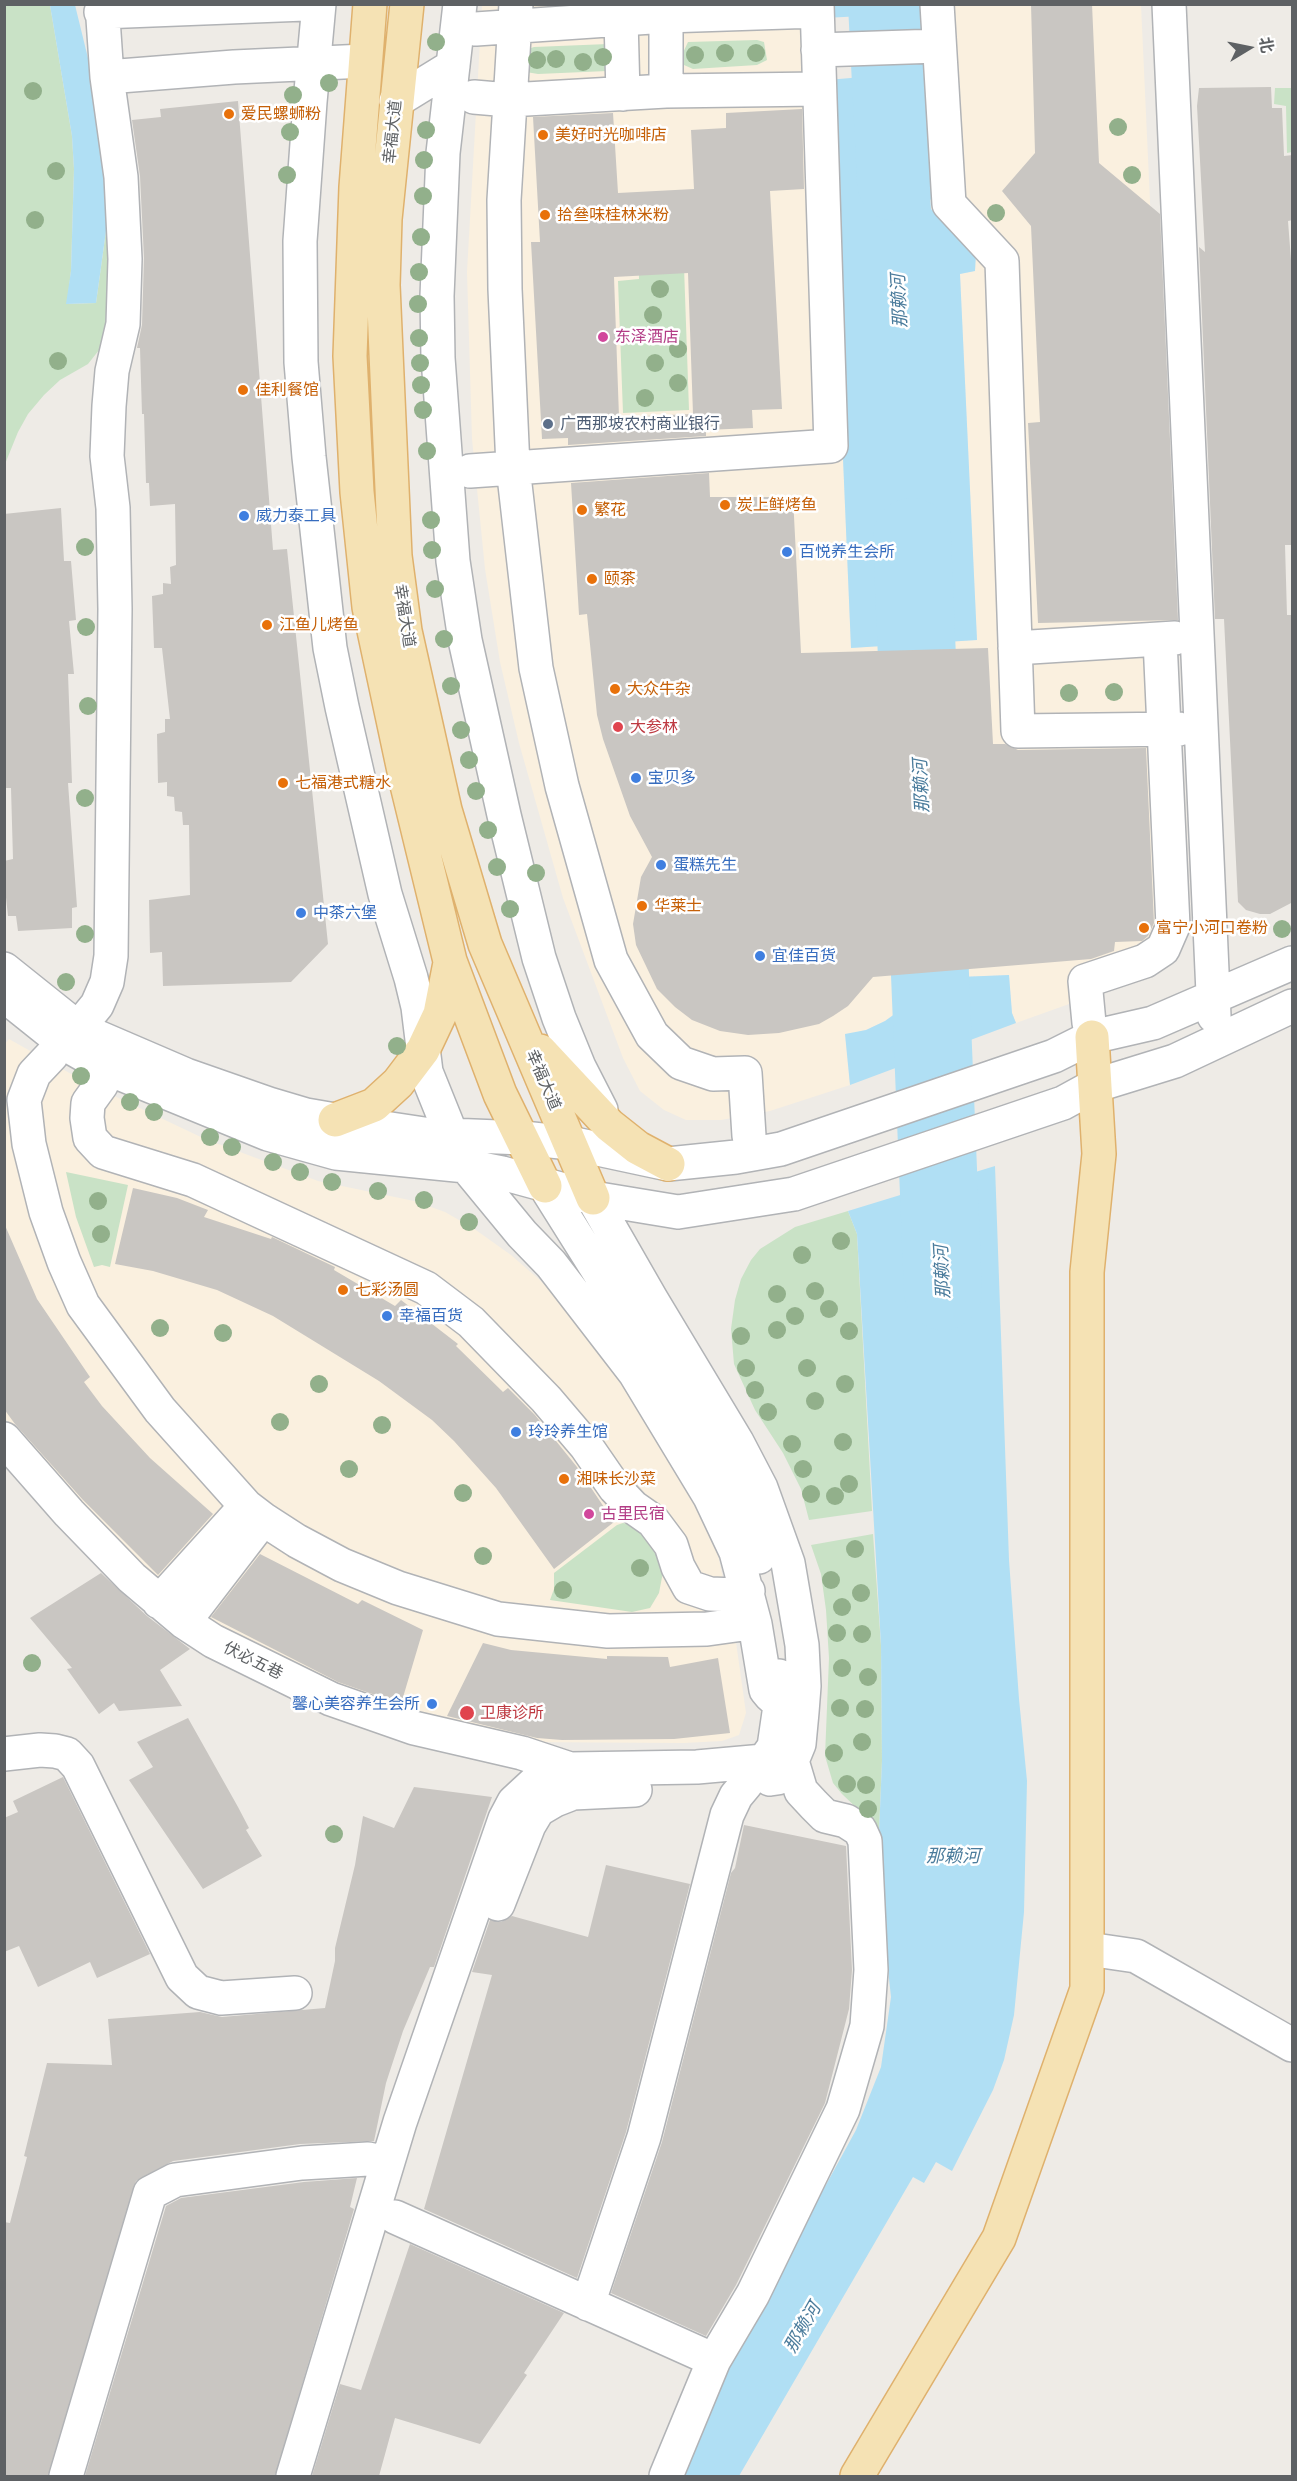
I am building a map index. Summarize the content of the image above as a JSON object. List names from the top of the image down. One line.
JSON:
{"streets":{"main road":["幸福大道"],"street":["伏必五巷"]},"water":["那赖河"],"places":["爱民螺蛳粉","美好时光咖啡店","拾叄味桂林米粉","东泽酒店","佳利餐馆","广西那坡农村商业银行","炭上鲜烤鱼","繁花","威力泰工具","百悦养生会所","颐茶","江鱼儿烤鱼","大众牛杂","大参林","宝贝多","七福港式糖水","蛋糕先生","华莱士","中茶六堡","富宁小河口卷粉","宜佳百货","七彩汤圆","幸福百货","玲玲养生馆","湘味长沙菜","古里民宿","馨心美容养生会所","卫康诊所"],"north":"right"}
